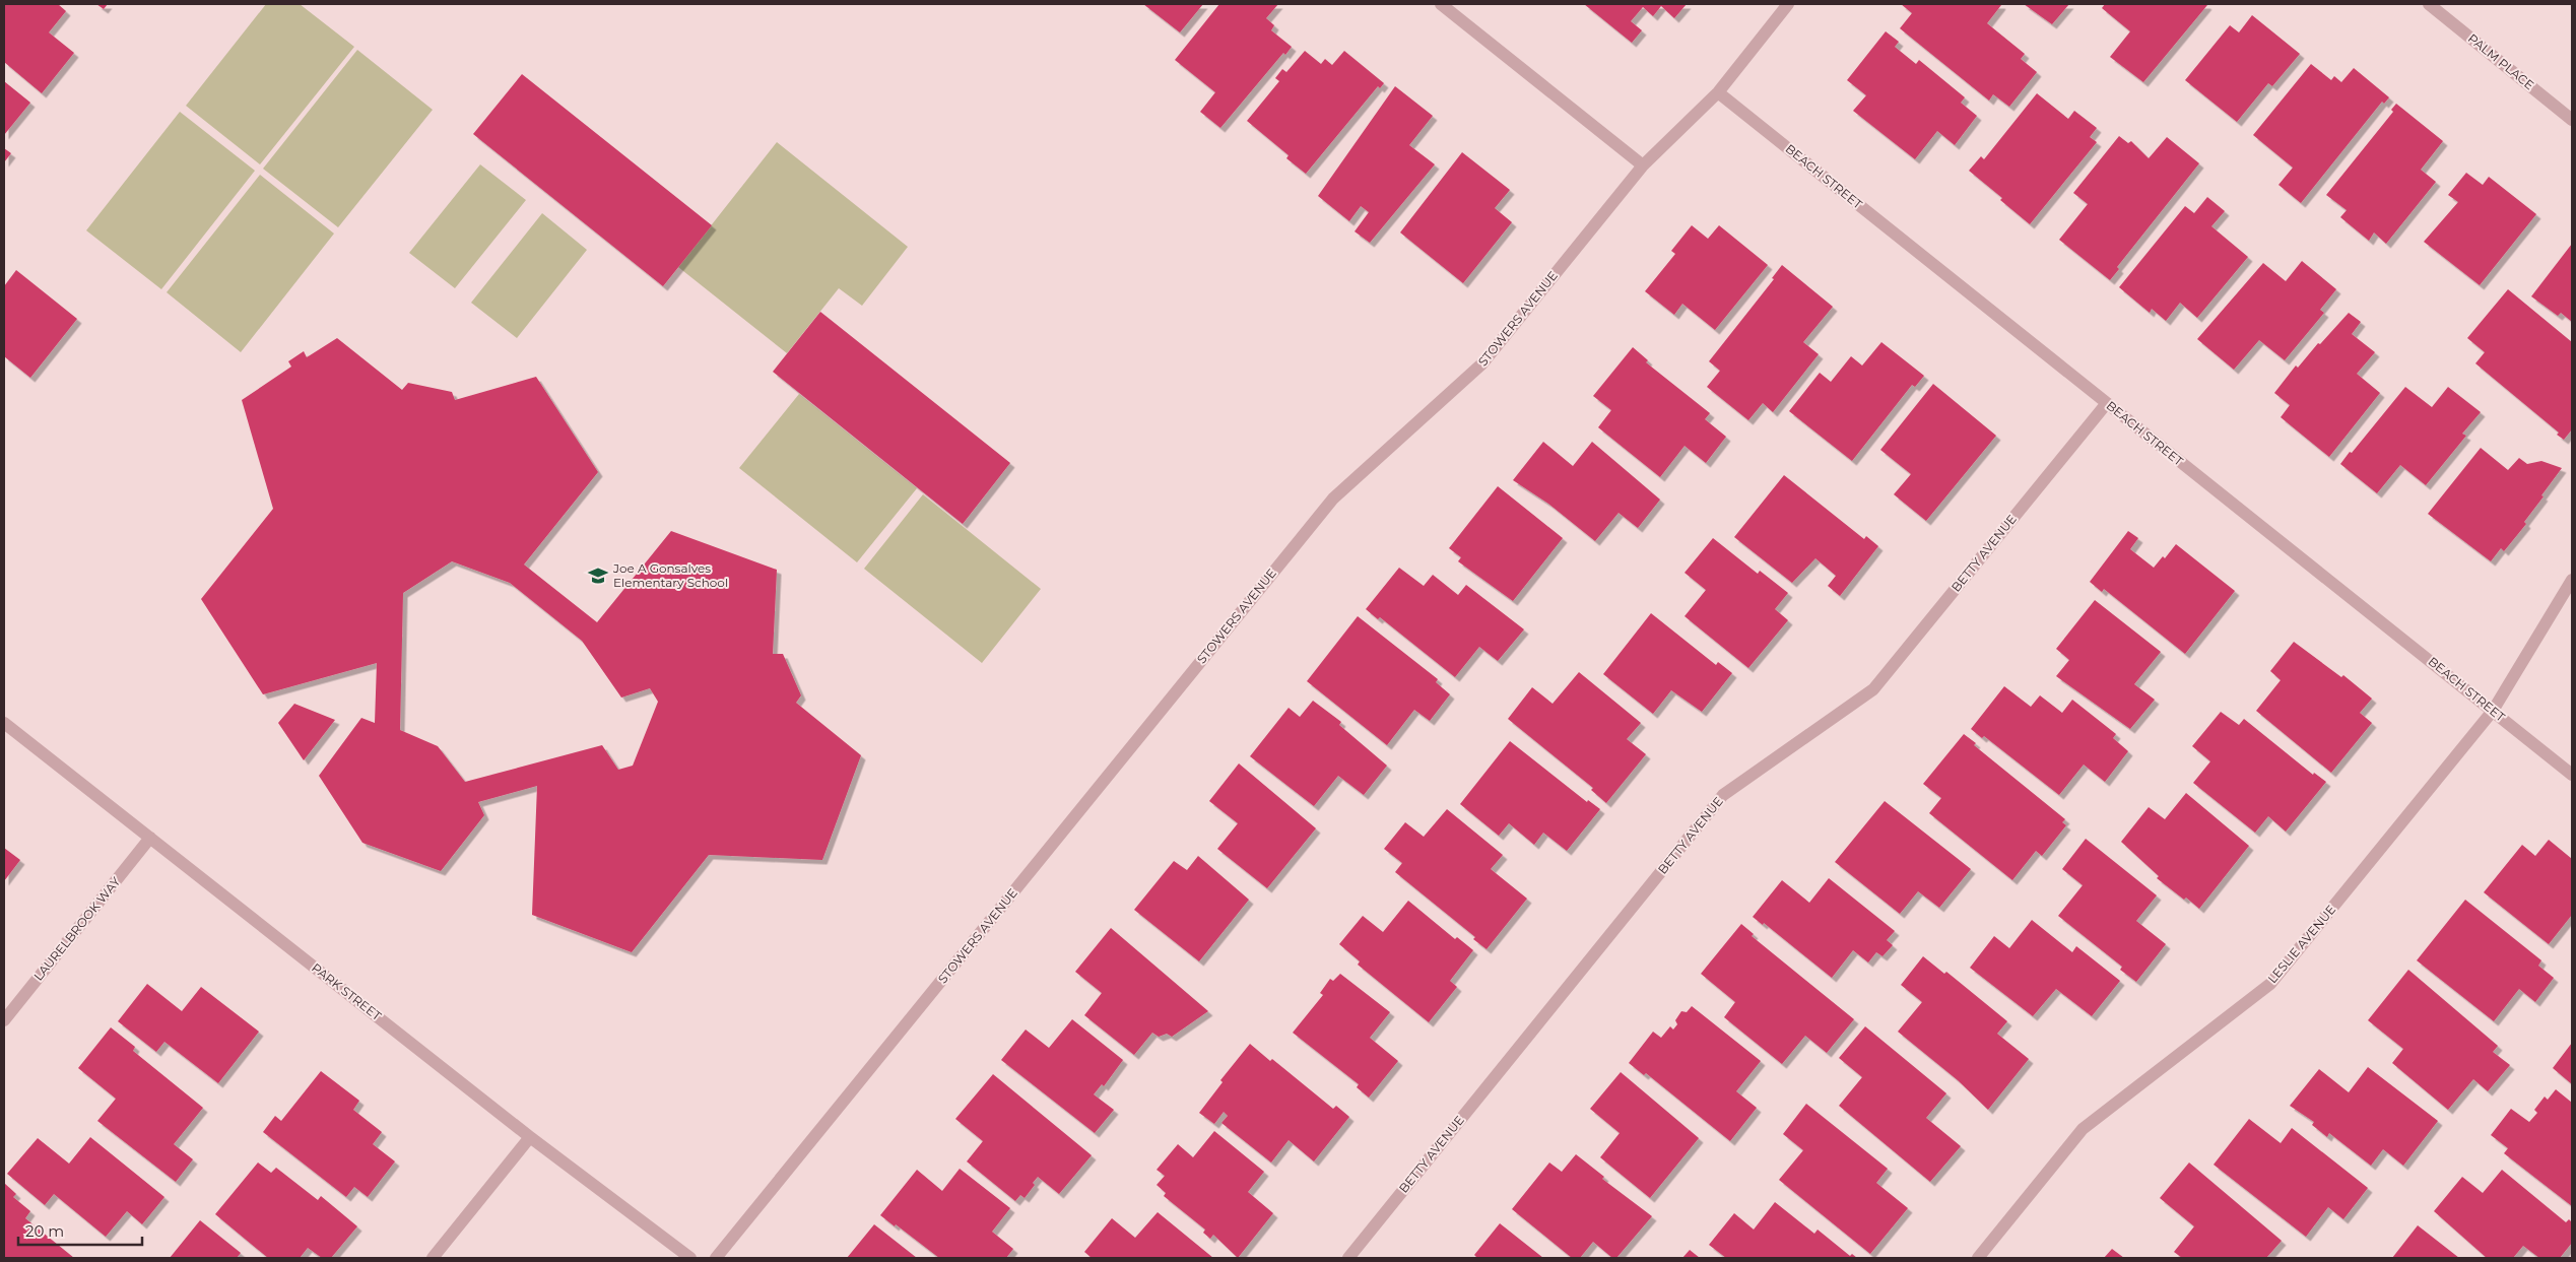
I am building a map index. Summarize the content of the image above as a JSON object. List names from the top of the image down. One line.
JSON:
{"streets":{"street":["PALM PLACE","BEACH STREET","STOWERS AVENUE","BETTY AVENUE","LAURELBROOK WAY","LESLIE AVENUE","PARK STREET"]},"crossings":[["BEACH STREET","STOWERS AVENUE"],["BEACH STREET","BETTY AVENUE"],["BEACH STREET","LESLIE AVENUE"],["LAURELBROOK WAY","PARK STREET"]],"places":{"school or university":["Joe A Gonsalves Elementary School"]},"scale_bar":"20 m"}
